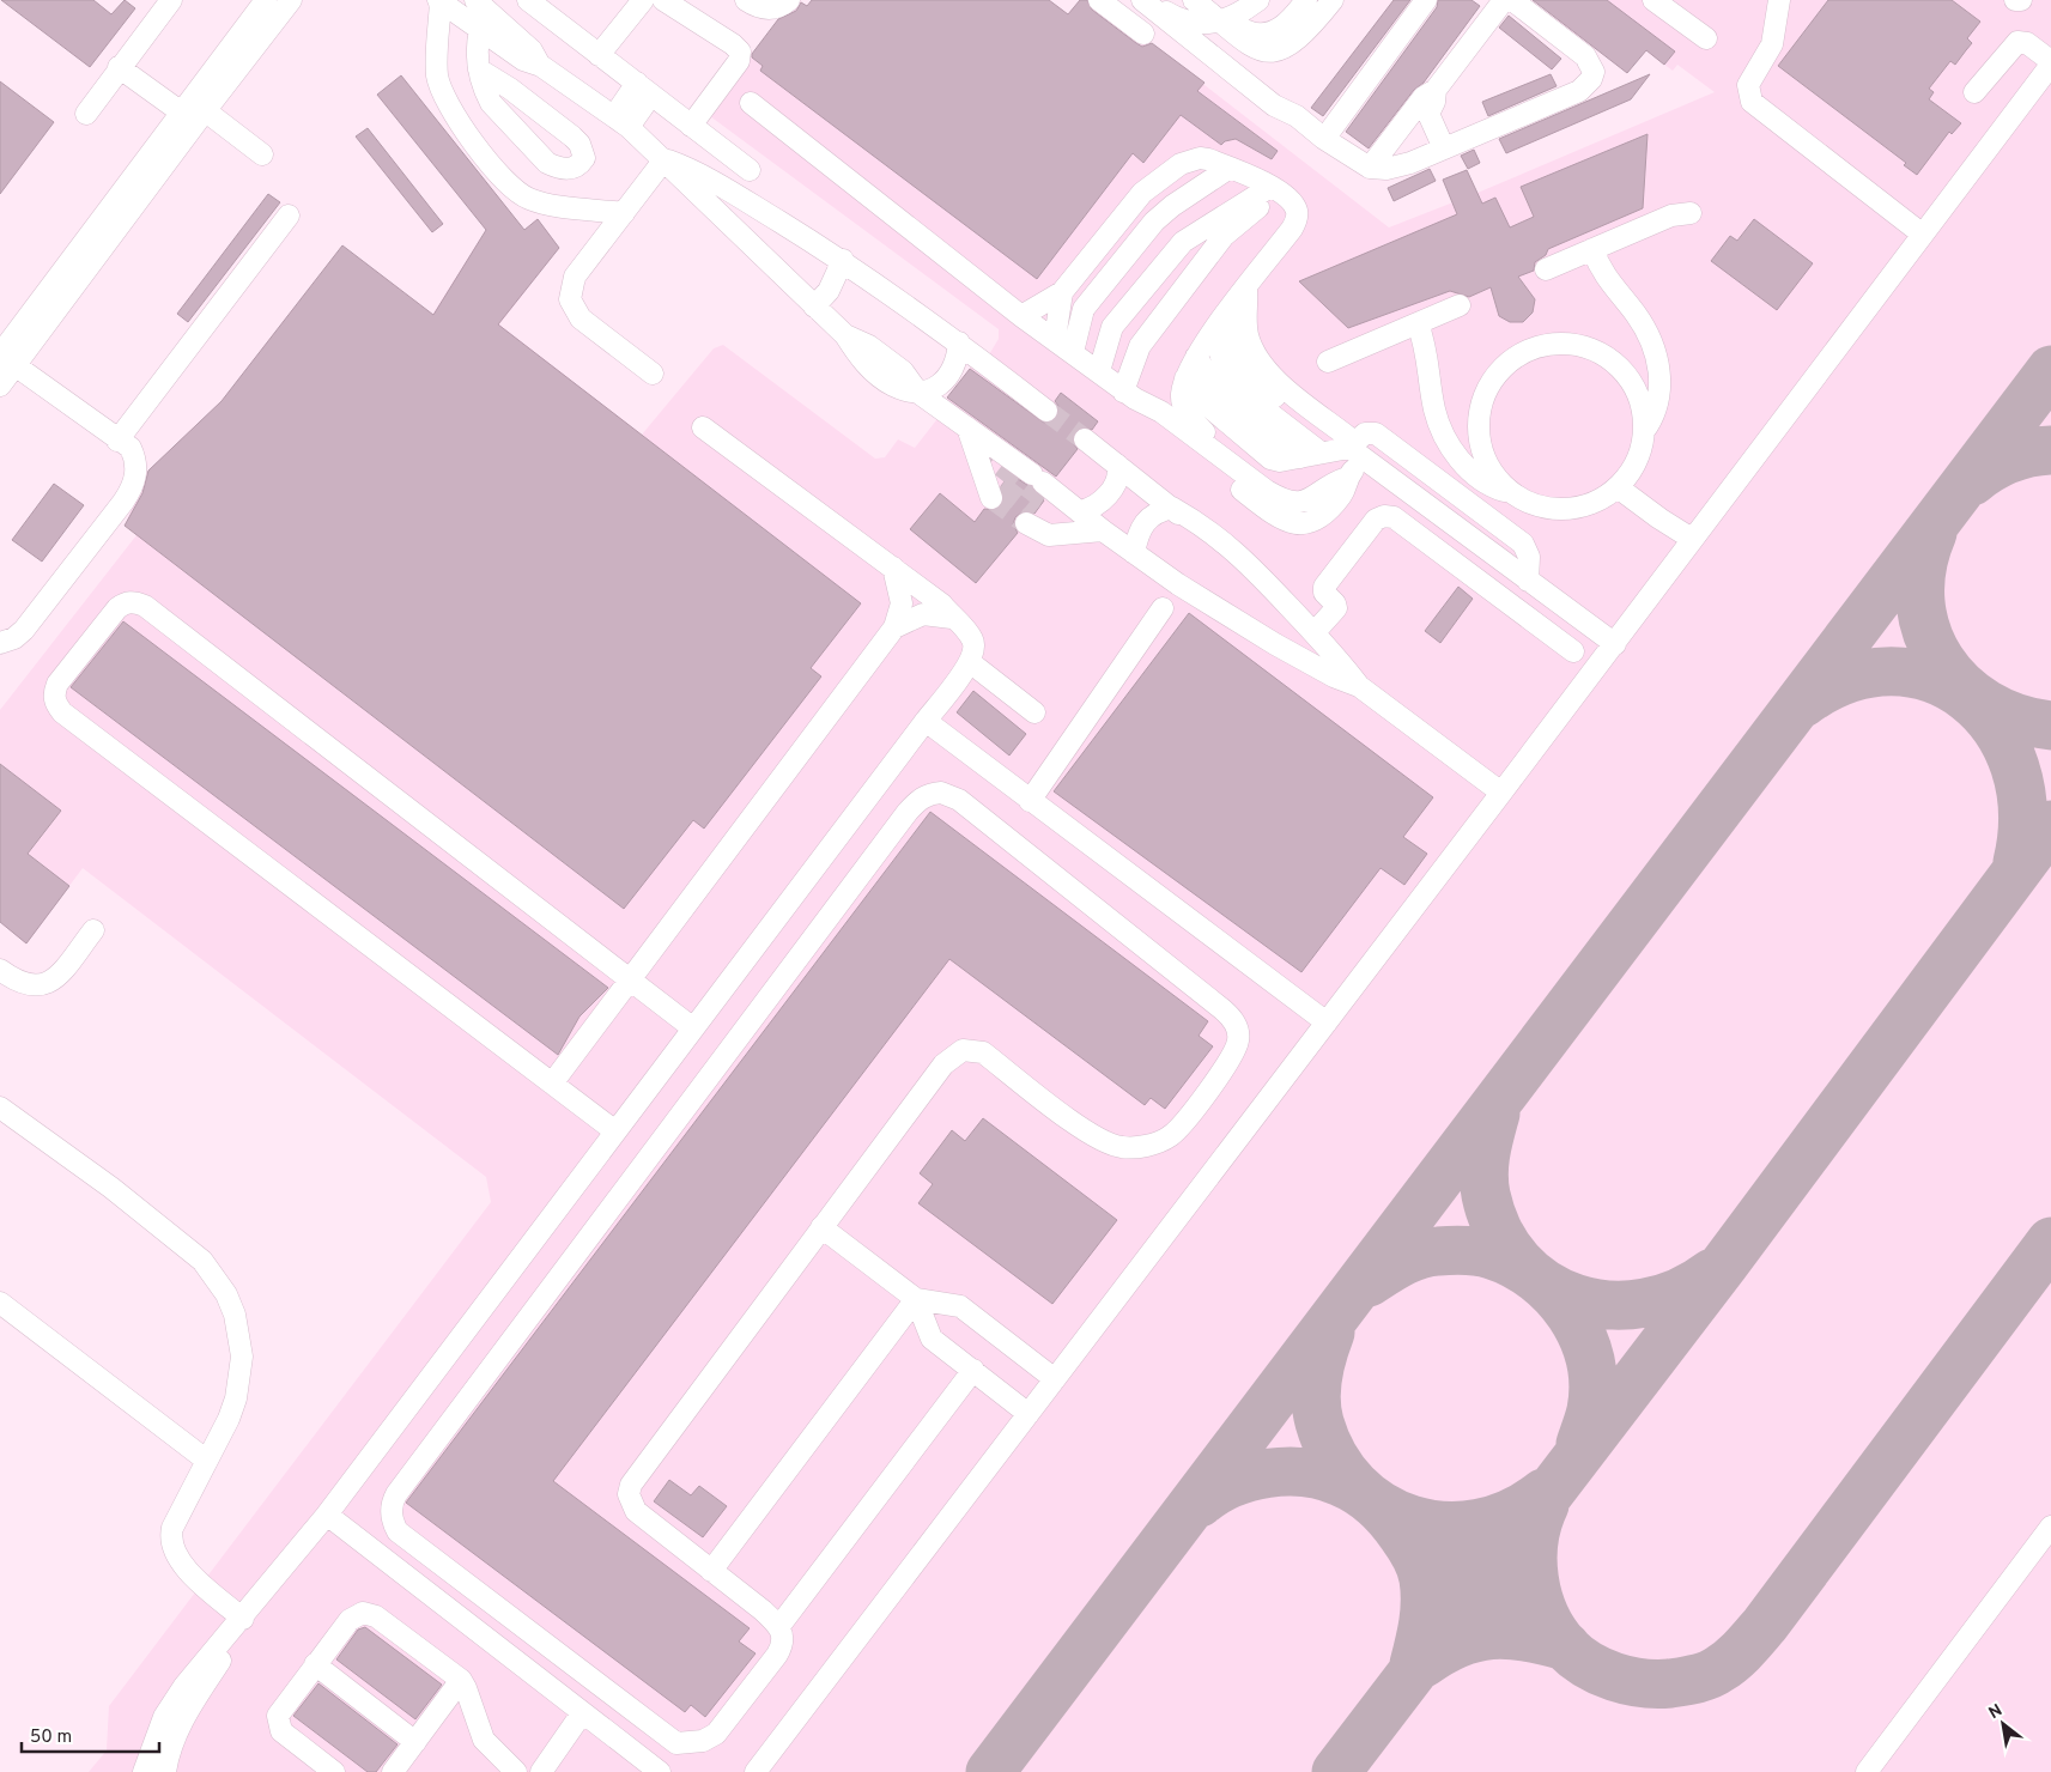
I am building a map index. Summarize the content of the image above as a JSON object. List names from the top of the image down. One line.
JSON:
{"scale_bar":"50 m","north":"top left"}
